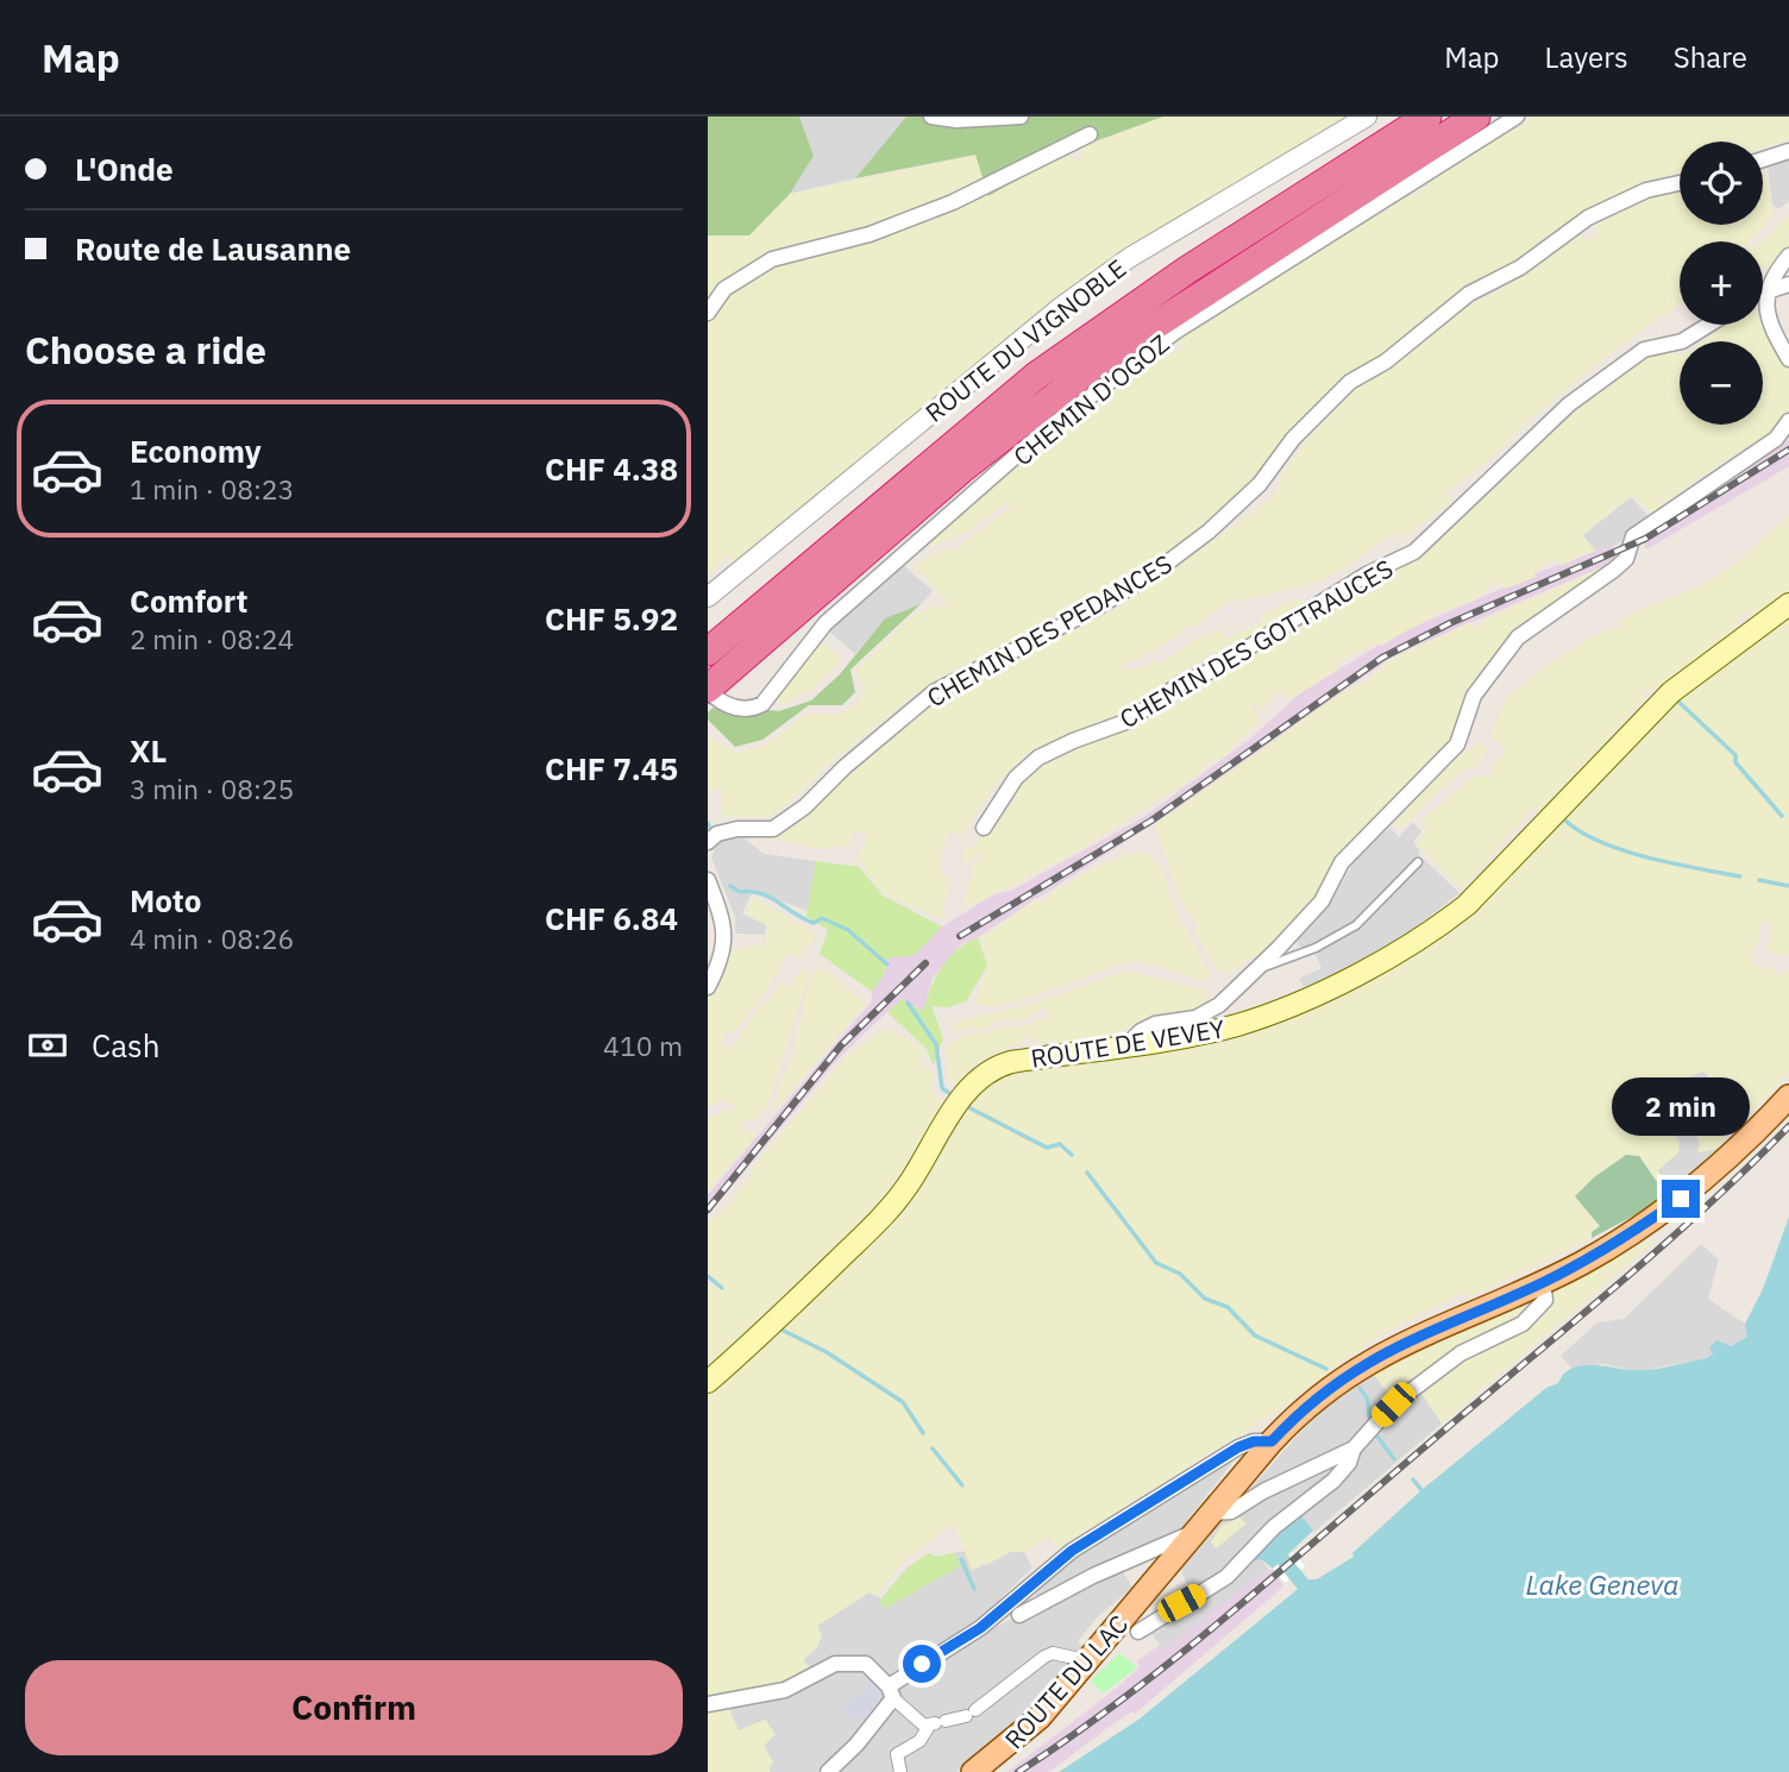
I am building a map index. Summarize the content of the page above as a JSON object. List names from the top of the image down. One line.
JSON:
{"streets":{"main road":["ROUTE DE VEVEY","ROUTE DU LAC"],"street":["ROUTE DU VIGNOBLE","CHEMIN D'OGOZ","CHEMIN DES PEDANCES","CHEMIN DES GOTTRAUCES"]},"water":["Lake Geneva"],"page":{"header":"Map","nav":["Map","Layers","Share"],"banner":["L'Onde","Route de Lausanne"],"map_buttons":["+","−"],"heading":"Choose a ride","list":[{"name":"Economy","note":"1 min · 08:23","value":"CHF 4.38"},{"name":"Comfort","note":"2 min · 08:24","value":"CHF 5.92"},{"name":"XL","note":"3 min · 08:25","value":"CHF 7.45"},{"name":"Moto","note":"4 min · 08:26","value":"CHF 6.84"}],"pay":["Cash","410 m"],"bubble":"2 min","buttons":"Confirm"}}
